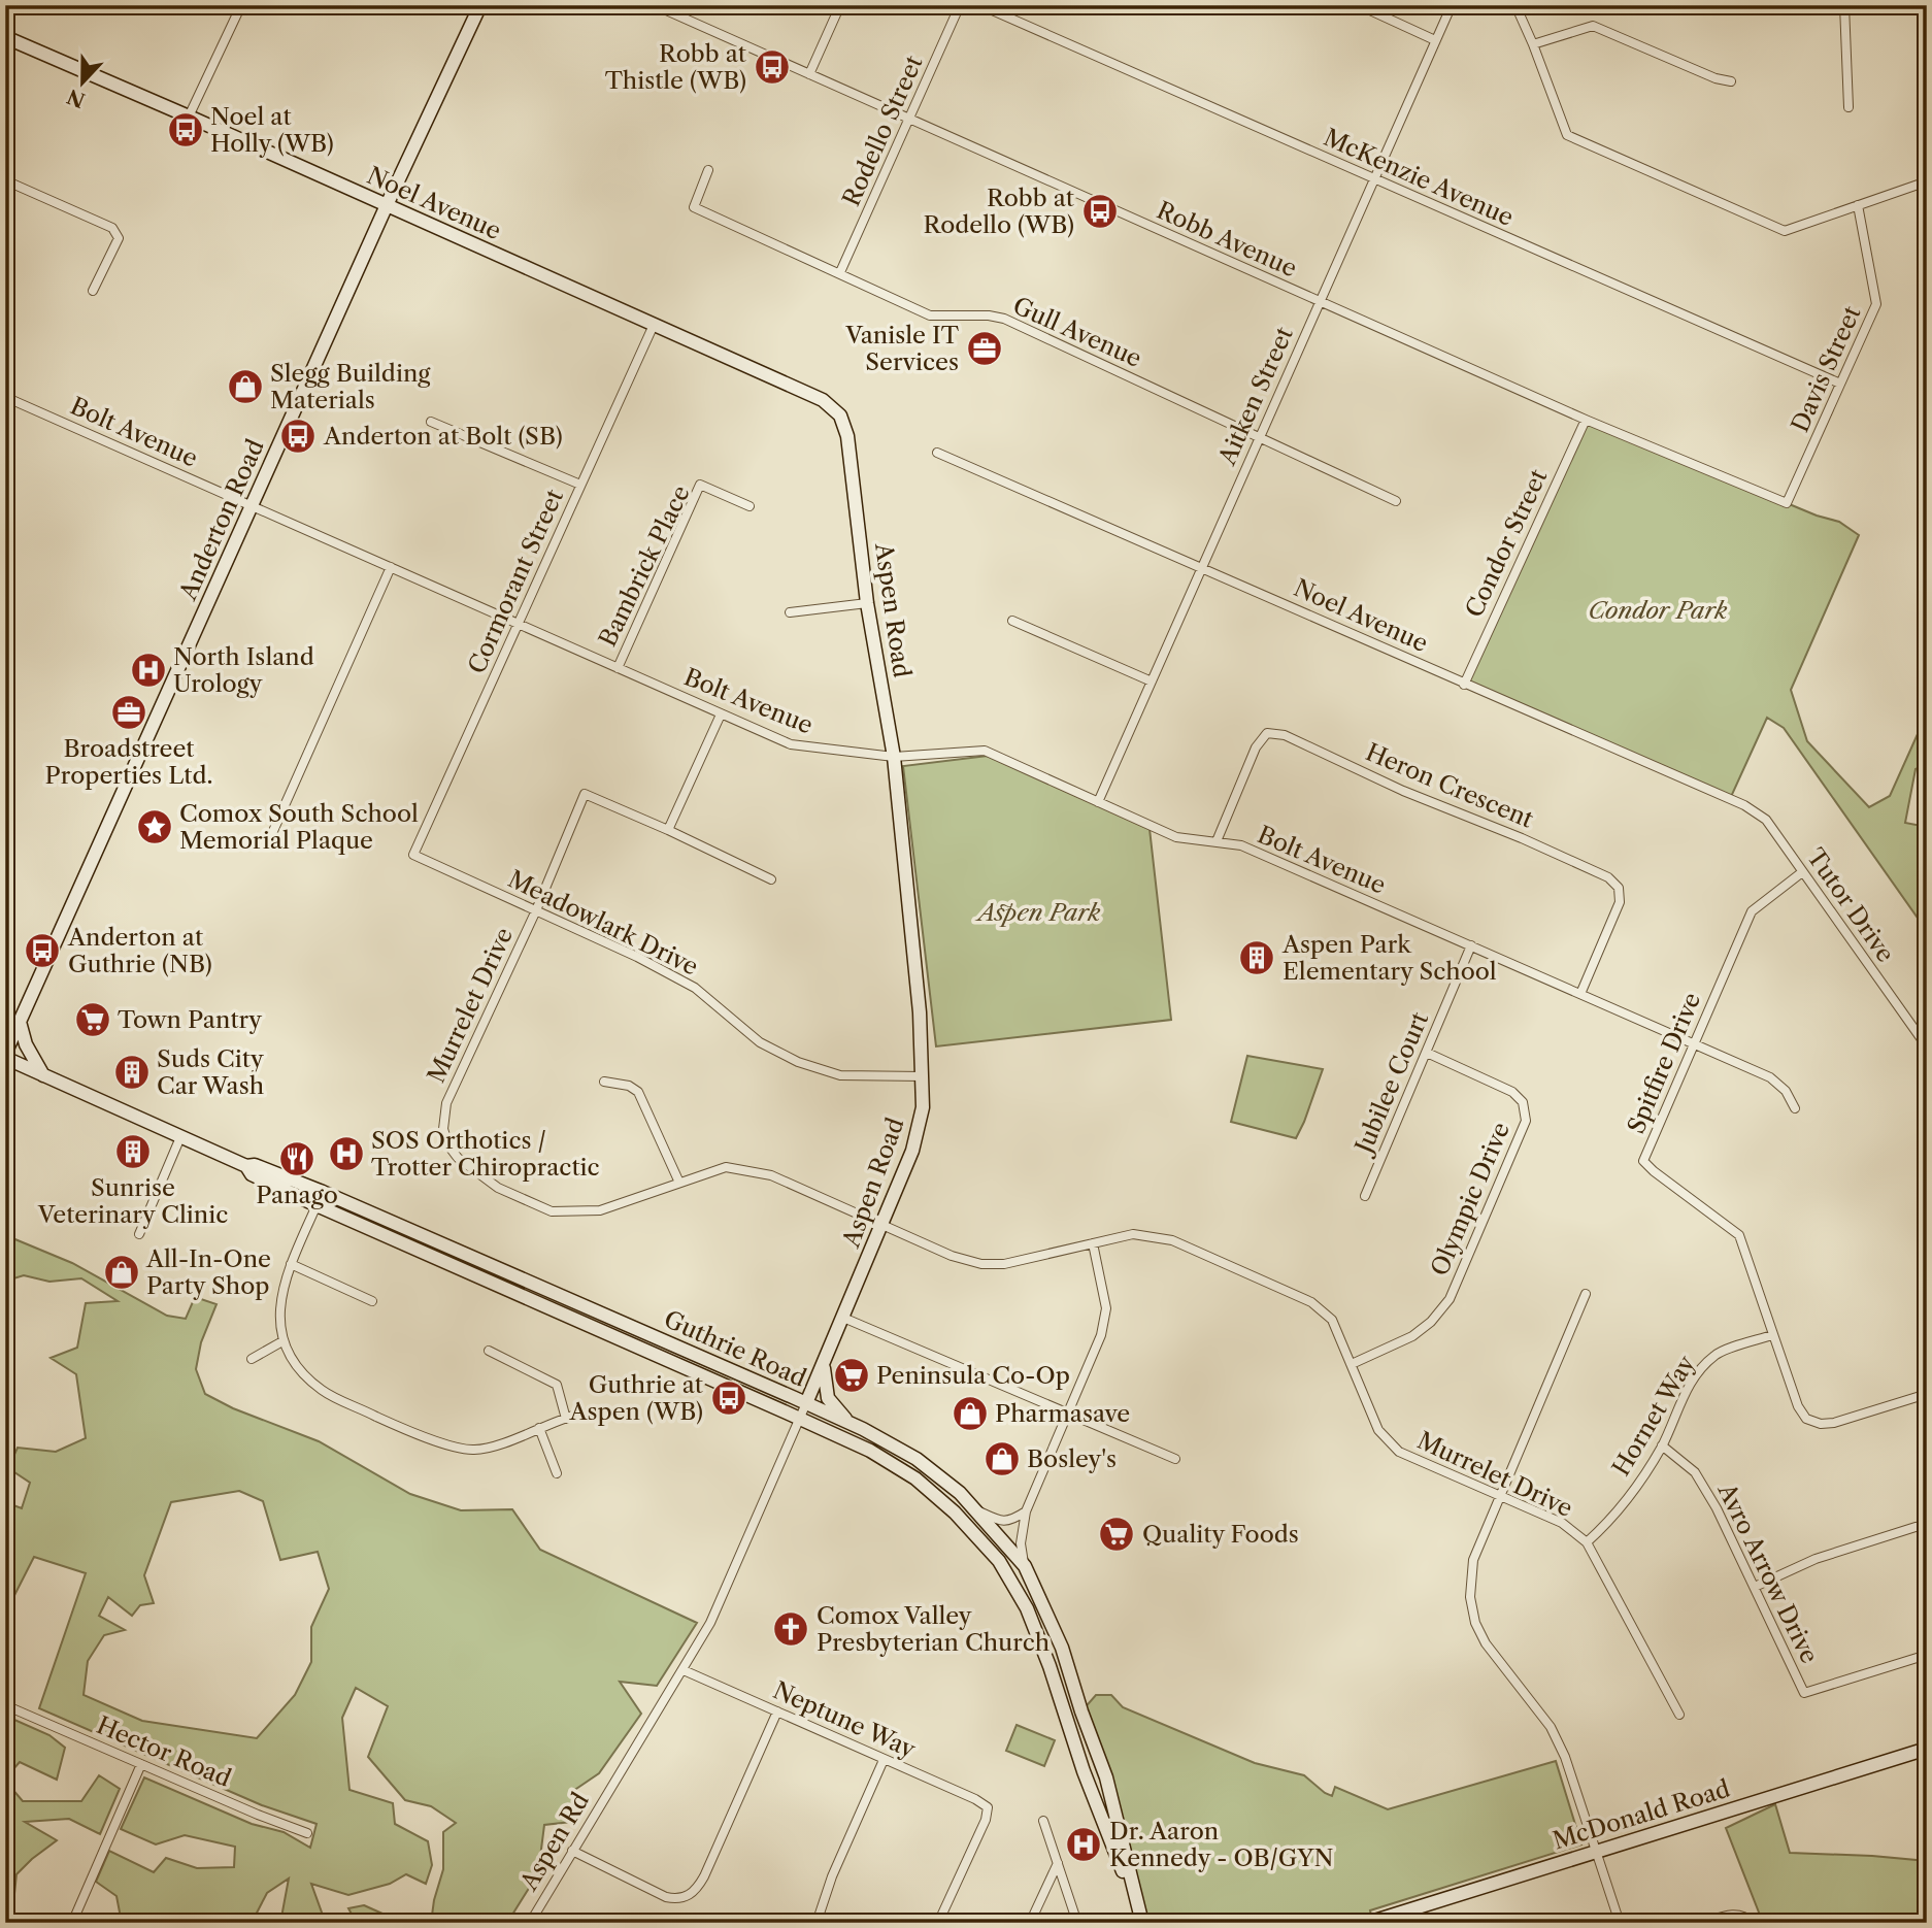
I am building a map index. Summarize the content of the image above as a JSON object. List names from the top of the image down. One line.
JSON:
{"streets":{"main road":["Noel Avenue","Anderton Road","Aspen Road","Guthrie Road","McDonald Road"],"street":["Rodello Street","McKenzie Avenue","Robb Avenue","Gull Avenue","Davis Street","Aitken Street","Bolt Avenue","Condor Street","Bambrick Place","Cormorant Street","Heron Crescent","Tutor Drive","Meadowlark Drive","Murrelet Drive","Spitfire Drive","Jubilee Court","Olympic Drive","Hornet Way","Avro Arrow Drive","Neptune Way","Hector Road","Aspen Rd"]},"crossings":[["Rodello Street","Robb Avenue"],["Rodello Street","Gull Avenue"],["McKenzie Avenue","Davis Street"],["McKenzie Avenue","Aitken Street"],["Noel Avenue","Aitken Street"],["Noel Avenue","Anderton Road"],["Noel Avenue","Condor Street"],["Noel Avenue","Cormorant Street"],["Noel Avenue","Aspen Road"],["Noel Avenue","Tutor Drive"],["Robb Avenue","Davis Street"],["Robb Avenue","Aitken Street"],["Robb Avenue","Condor Street"],["Gull Avenue","Aitken Street"],["Aitken Street","Bolt Avenue"],["Bolt Avenue","Anderton Road"],["Bolt Avenue","Bambrick Place"],["Bolt Avenue","Cormorant Street"],["Bolt Avenue","Aspen Road"],["Bolt Avenue","Heron Crescent"],["Bolt Avenue","Spitfire Drive"],["Bolt Avenue","Jubilee Court"],["Anderton Road","Guthrie Road"],["Cormorant Street","Meadowlark Drive"],["Aspen Road","Meadowlark Drive"],["Aspen Road","Murrelet Drive"],["Aspen Road","Guthrie Road"],["Aspen Road","Neptune Way"],["Aspen Road","Aspen Rd"],["Tutor Drive","Spitfire Drive"],["Meadowlark Drive","Murrelet Drive"],["Murrelet Drive","Olympic Drive"],["Murrelet Drive","Hornet Way"],["Spitfire Drive","Hornet Way"],["Jubilee Court","Olympic Drive"],["Hornet Way","Avro Arrow Drive"]],"parks":["Condor Park","Aspen Park"],"places":{"bus stop":["Robb at Thistle (WB)","Noel at Holly (WB)","Robb at Rodello (WB)","Anderton at Bolt (SB)","Anderton at Guthrie (NB)","Guthrie at Aspen (WB)"],"office":["Vanisle IT Services","Broadstreet Properties Ltd."],"shop":["Slegg Building Materials","All-In-One Party Shop","Pharmasave","Bosley's"],"hospital":["North Island Urology","SOS Orthotics / Trotter Chiropractic","Dr. Aaron Kennedy - OB/GYN"],"place":["Comox South School Memorial Plaque"],"building":["Aspen Park Elementary School","Suds City Car Wash","Sunrise Veterinary Clinic"],"supermarket":["Town Pantry","Peninsula Co-Op","Quality Foods"],"restaurant":["Panago"],"church":["Comox Valley Presbyterian Church"]},"north":"bottom"}
